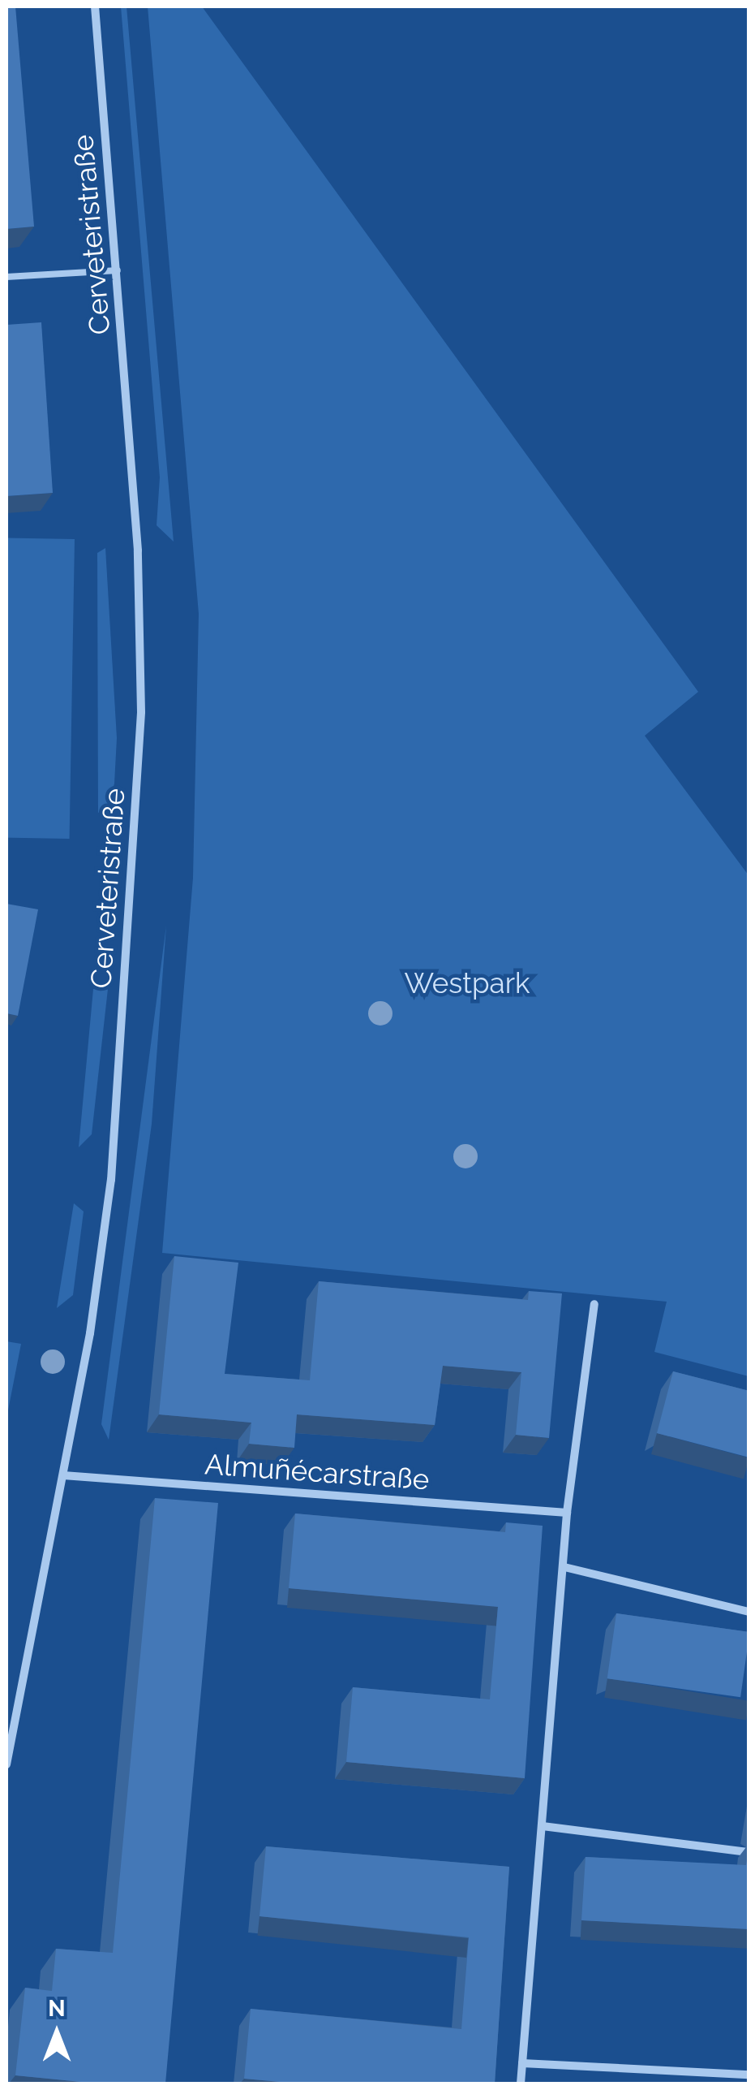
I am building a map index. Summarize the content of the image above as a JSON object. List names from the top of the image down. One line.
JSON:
{"streets":{"street":["Cerveteristraße","Almuñécarstraße"]},"crossings":[["Cerveteristraße","Almuñécarstraße"]],"parks":["Westpark"],"north":"top"}
